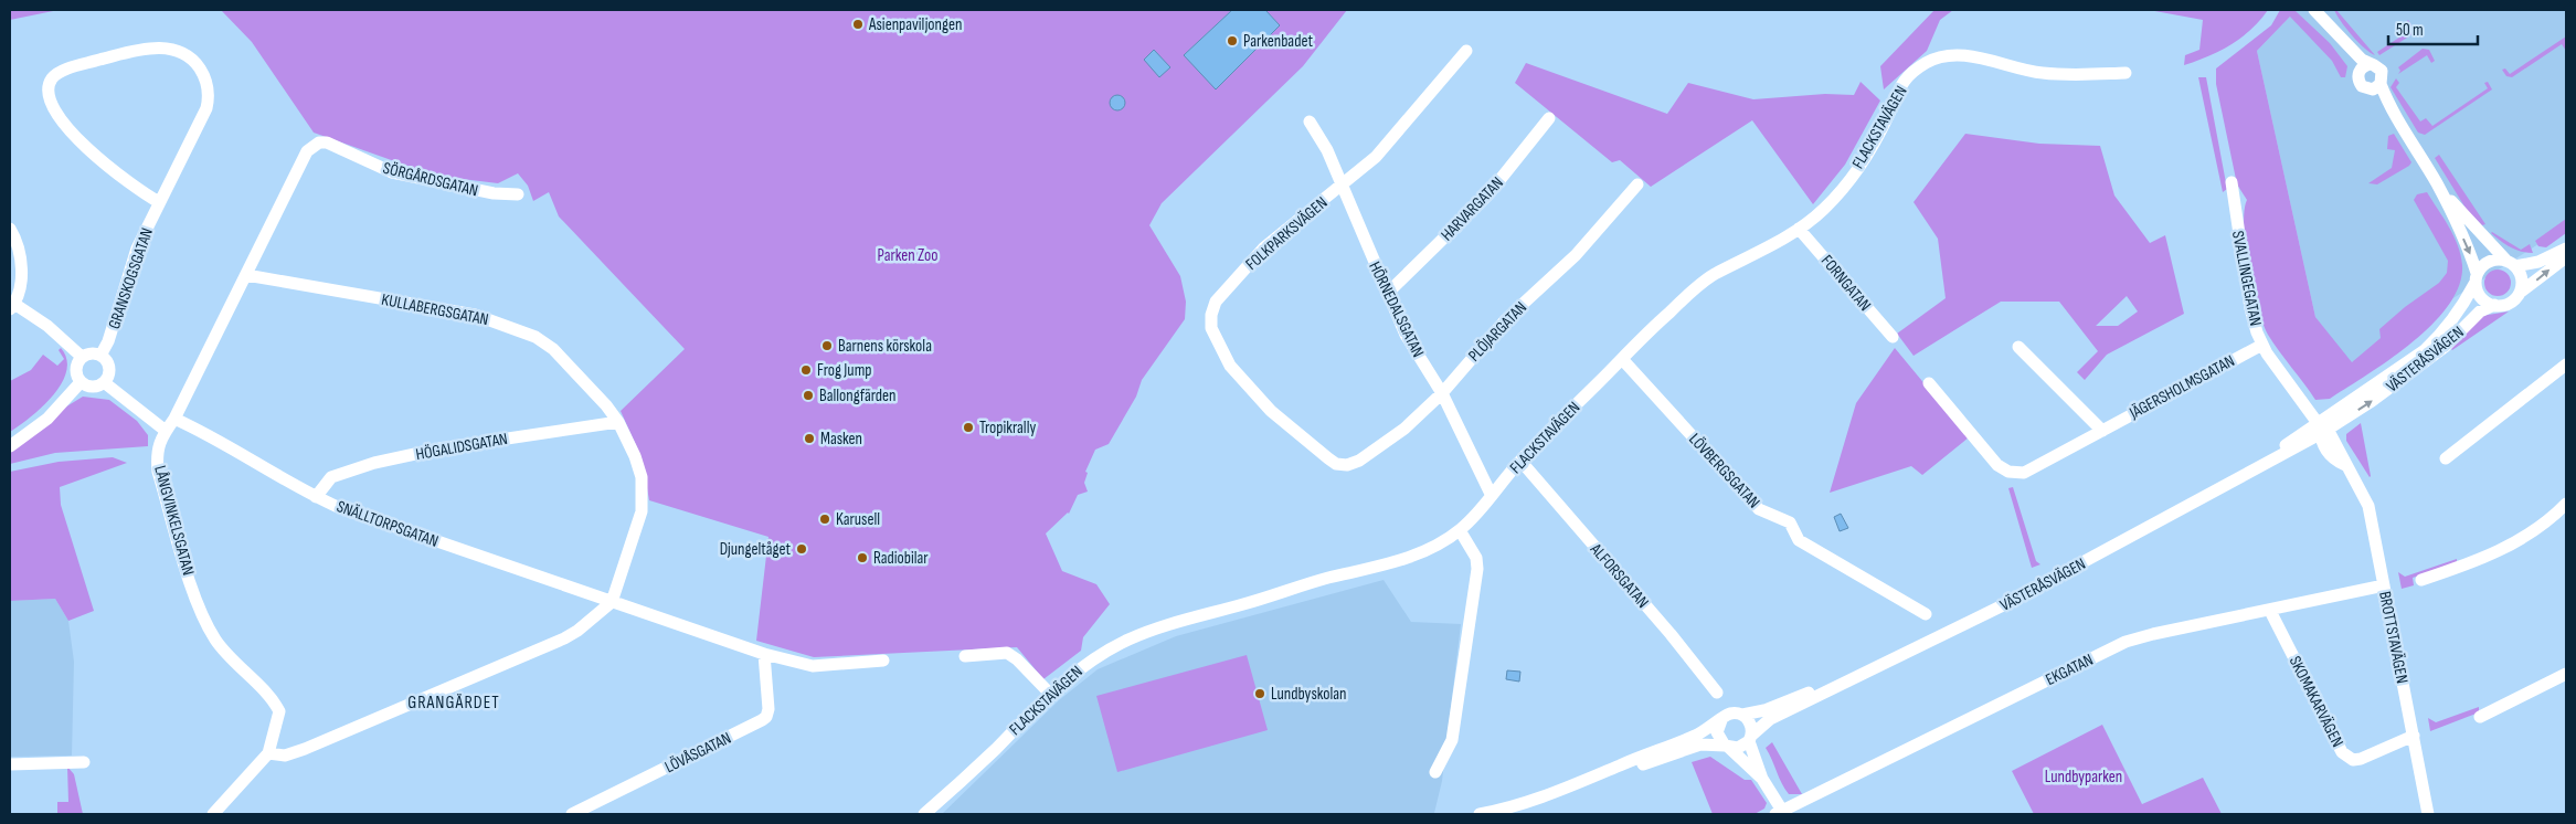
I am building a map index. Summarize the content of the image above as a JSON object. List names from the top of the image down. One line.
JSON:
{"streets":{"street":["FLACKSTAVÄGEN","SÖRGÅRDSGATAN","HARVARGATAN","FOLKPARKSVÄGEN","GRANSKOGSGATAN","SVALLINGEGATAN","FORNGATAN","KULLABERGSGATAN","HÖRNEDALSGATAN","PLÖJARGATAN","VÄSTERÅSVÄGEN","JÄGERSHOLMSGATAN","HÖGALIDSGATAN","LÖVBERGSGATAN","LÅNGVINKELSGATAN","SNÄLLTORPSGATAN","ALFORSGATAN","BROTTSTAVÄGEN","EKGATAN","SKOMAKARVÄGEN","LÖVÅSGATAN"]},"crossings":[["FLACKSTAVÄGEN","FORNGATAN"],["FLACKSTAVÄGEN","HÖRNEDALSGATAN"],["FLACKSTAVÄGEN","LÖVBERGSGATAN"],["FLACKSTAVÄGEN","ALFORSGATAN"],["SÖRGÅRDSGATAN","LÅNGVINKELSGATAN"],["HARVARGATAN","HÖRNEDALSGATAN"],["FOLKPARKSVÄGEN","HÖRNEDALSGATAN"],["FOLKPARKSVÄGEN","PLÖJARGATAN"],["SVALLINGEGATAN","VÄSTERÅSVÄGEN"],["SVALLINGEGATAN","JÄGERSHOLMSGATAN"],["SVALLINGEGATAN","BROTTSTAVÄGEN"],["KULLABERGSGATAN","HÖGALIDSGATAN"],["KULLABERGSGATAN","LÅNGVINKELSGATAN"],["HÖRNEDALSGATAN","PLÖJARGATAN"],["VÄSTERÅSVÄGEN","BROTTSTAVÄGEN"],["HÖGALIDSGATAN","SNÄLLTORPSGATAN"],["LÅNGVINKELSGATAN","SNÄLLTORPSGATAN"],["SNÄLLTORPSGATAN","LÖVÅSGATAN"],["BROTTSTAVÄGEN","EKGATAN"],["BROTTSTAVÄGEN","SKOMAKARVÄGEN"],["EKGATAN","SKOMAKARVÄGEN"]],"districts":["GRANGÄRDET"],"parks":["Parken Zoo","Lundbyparken"],"places":["Asienpaviljongen","Parkenbadet","Barnens körskola","Frog Jump","Ballongfärden","Tropikrally","Masken","Karusell","Djungeltåget","Radiobilar","Lundbyskolan"],"scale_bar":"50 m"}
